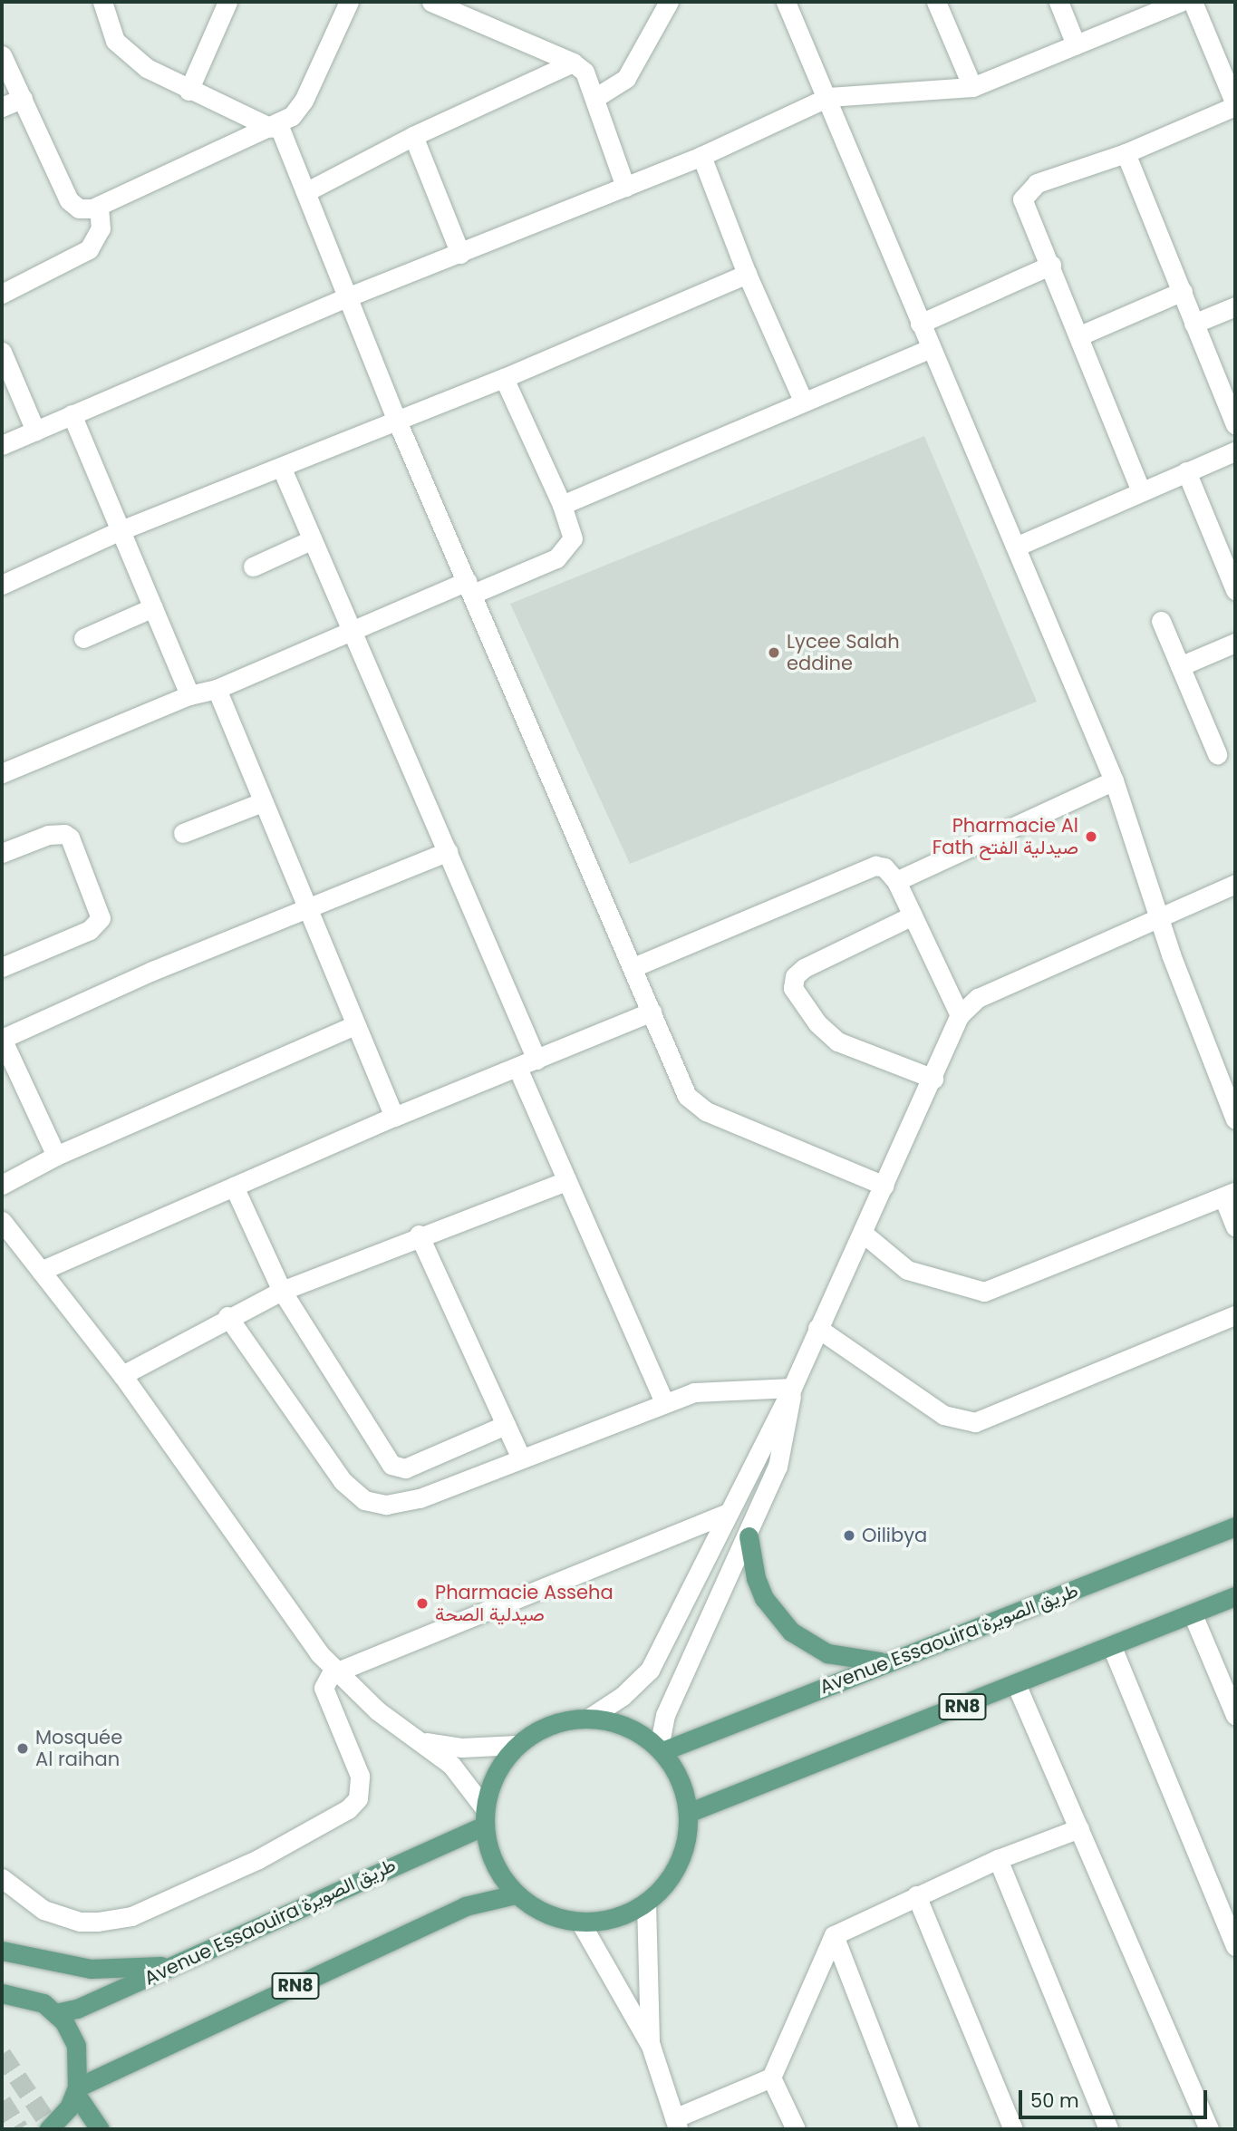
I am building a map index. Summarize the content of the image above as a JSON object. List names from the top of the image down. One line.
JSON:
{"streets":{"main road":["Avenue Essaouira طريق الصويرة","RN8"]},"crossings":[["Avenue Essaouira طريق الصويرة","RN8"]],"places":["Lycee Salah eddine","Pharmacie Al Fath صيدلية الفتح","Oilibya","Pharmacie Asseha صيدلية الصحة","Mosquée Al raihan"],"scale_bar":"50 m"}
